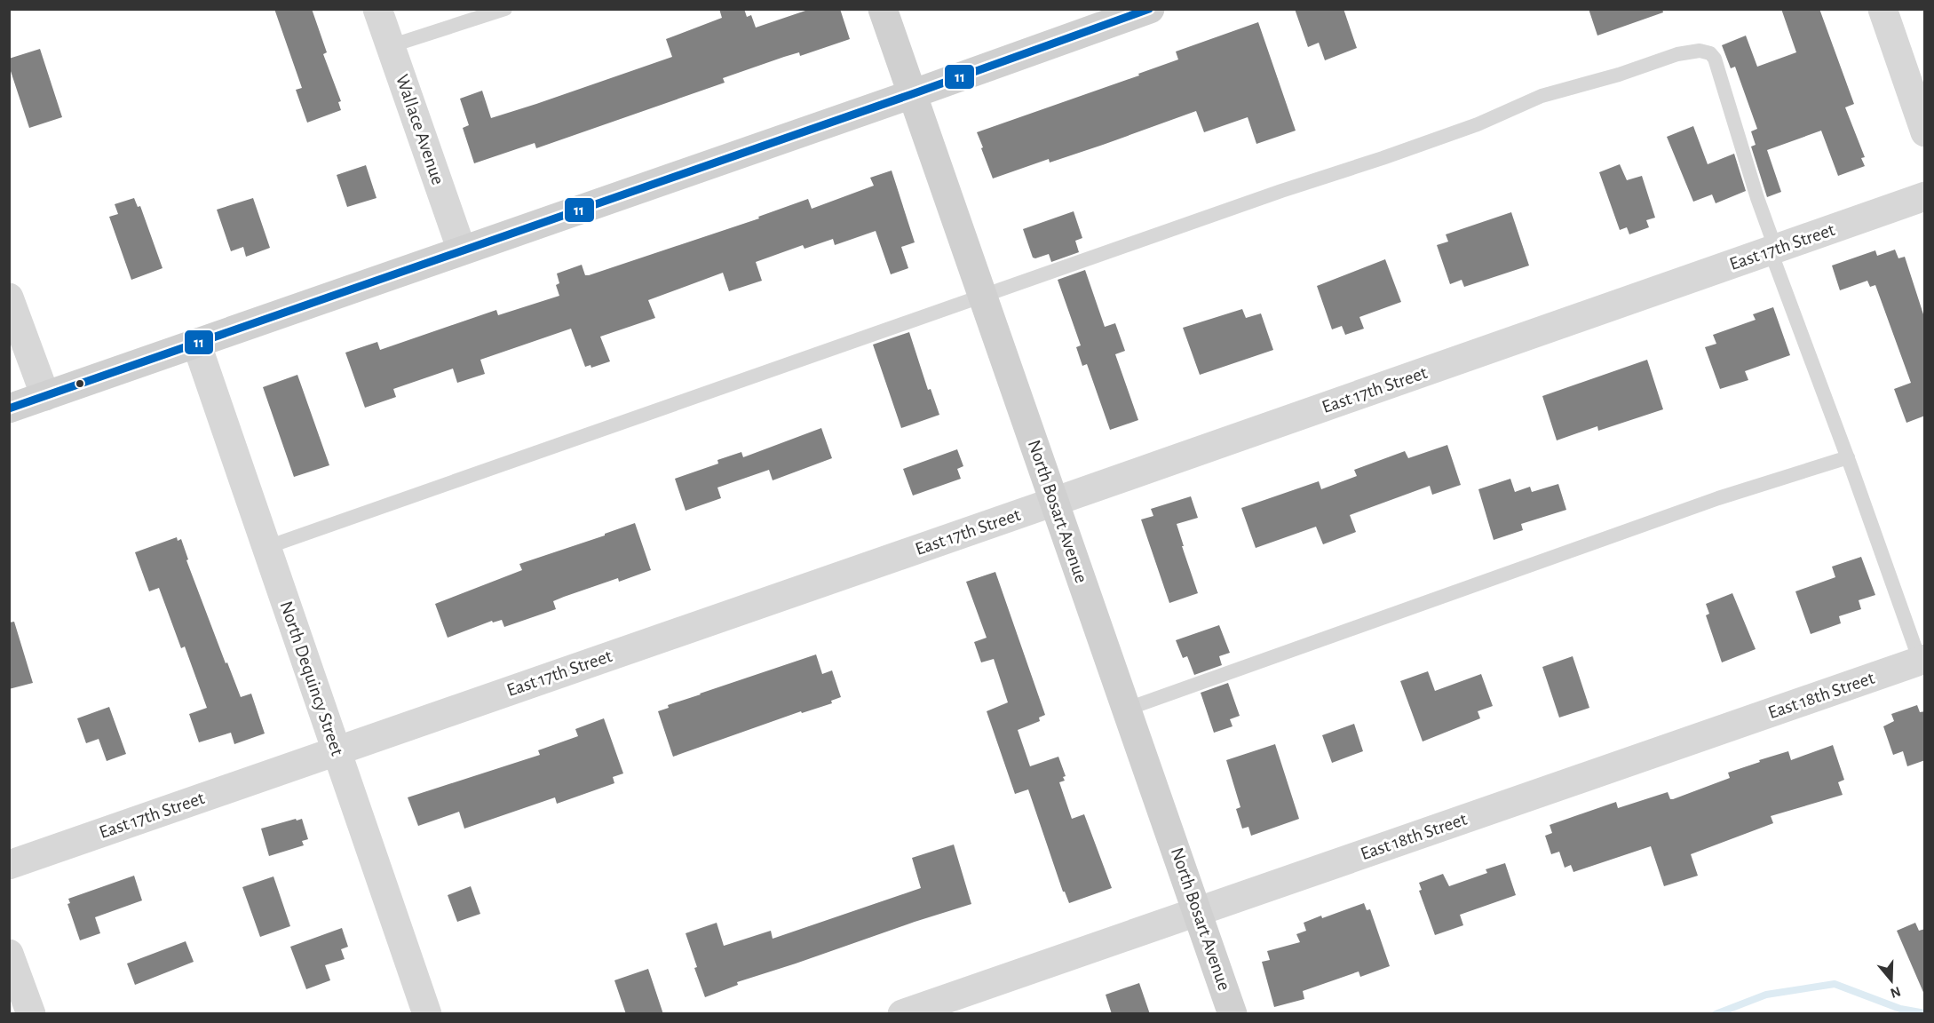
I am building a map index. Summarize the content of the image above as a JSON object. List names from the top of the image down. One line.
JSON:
{"streets":{"main road":["North Bosart Avenue"],"street":["Wallace Avenue","East 17th Street","North Dequincy Street","East 18th Street"]},"crossings":[["East 17th Street","North Bosart Avenue"],["East 17th Street","North Dequincy Street"],["North Bosart Avenue","East 18th Street"]],"lines":["transit line 11"],"north":"bottom"}
